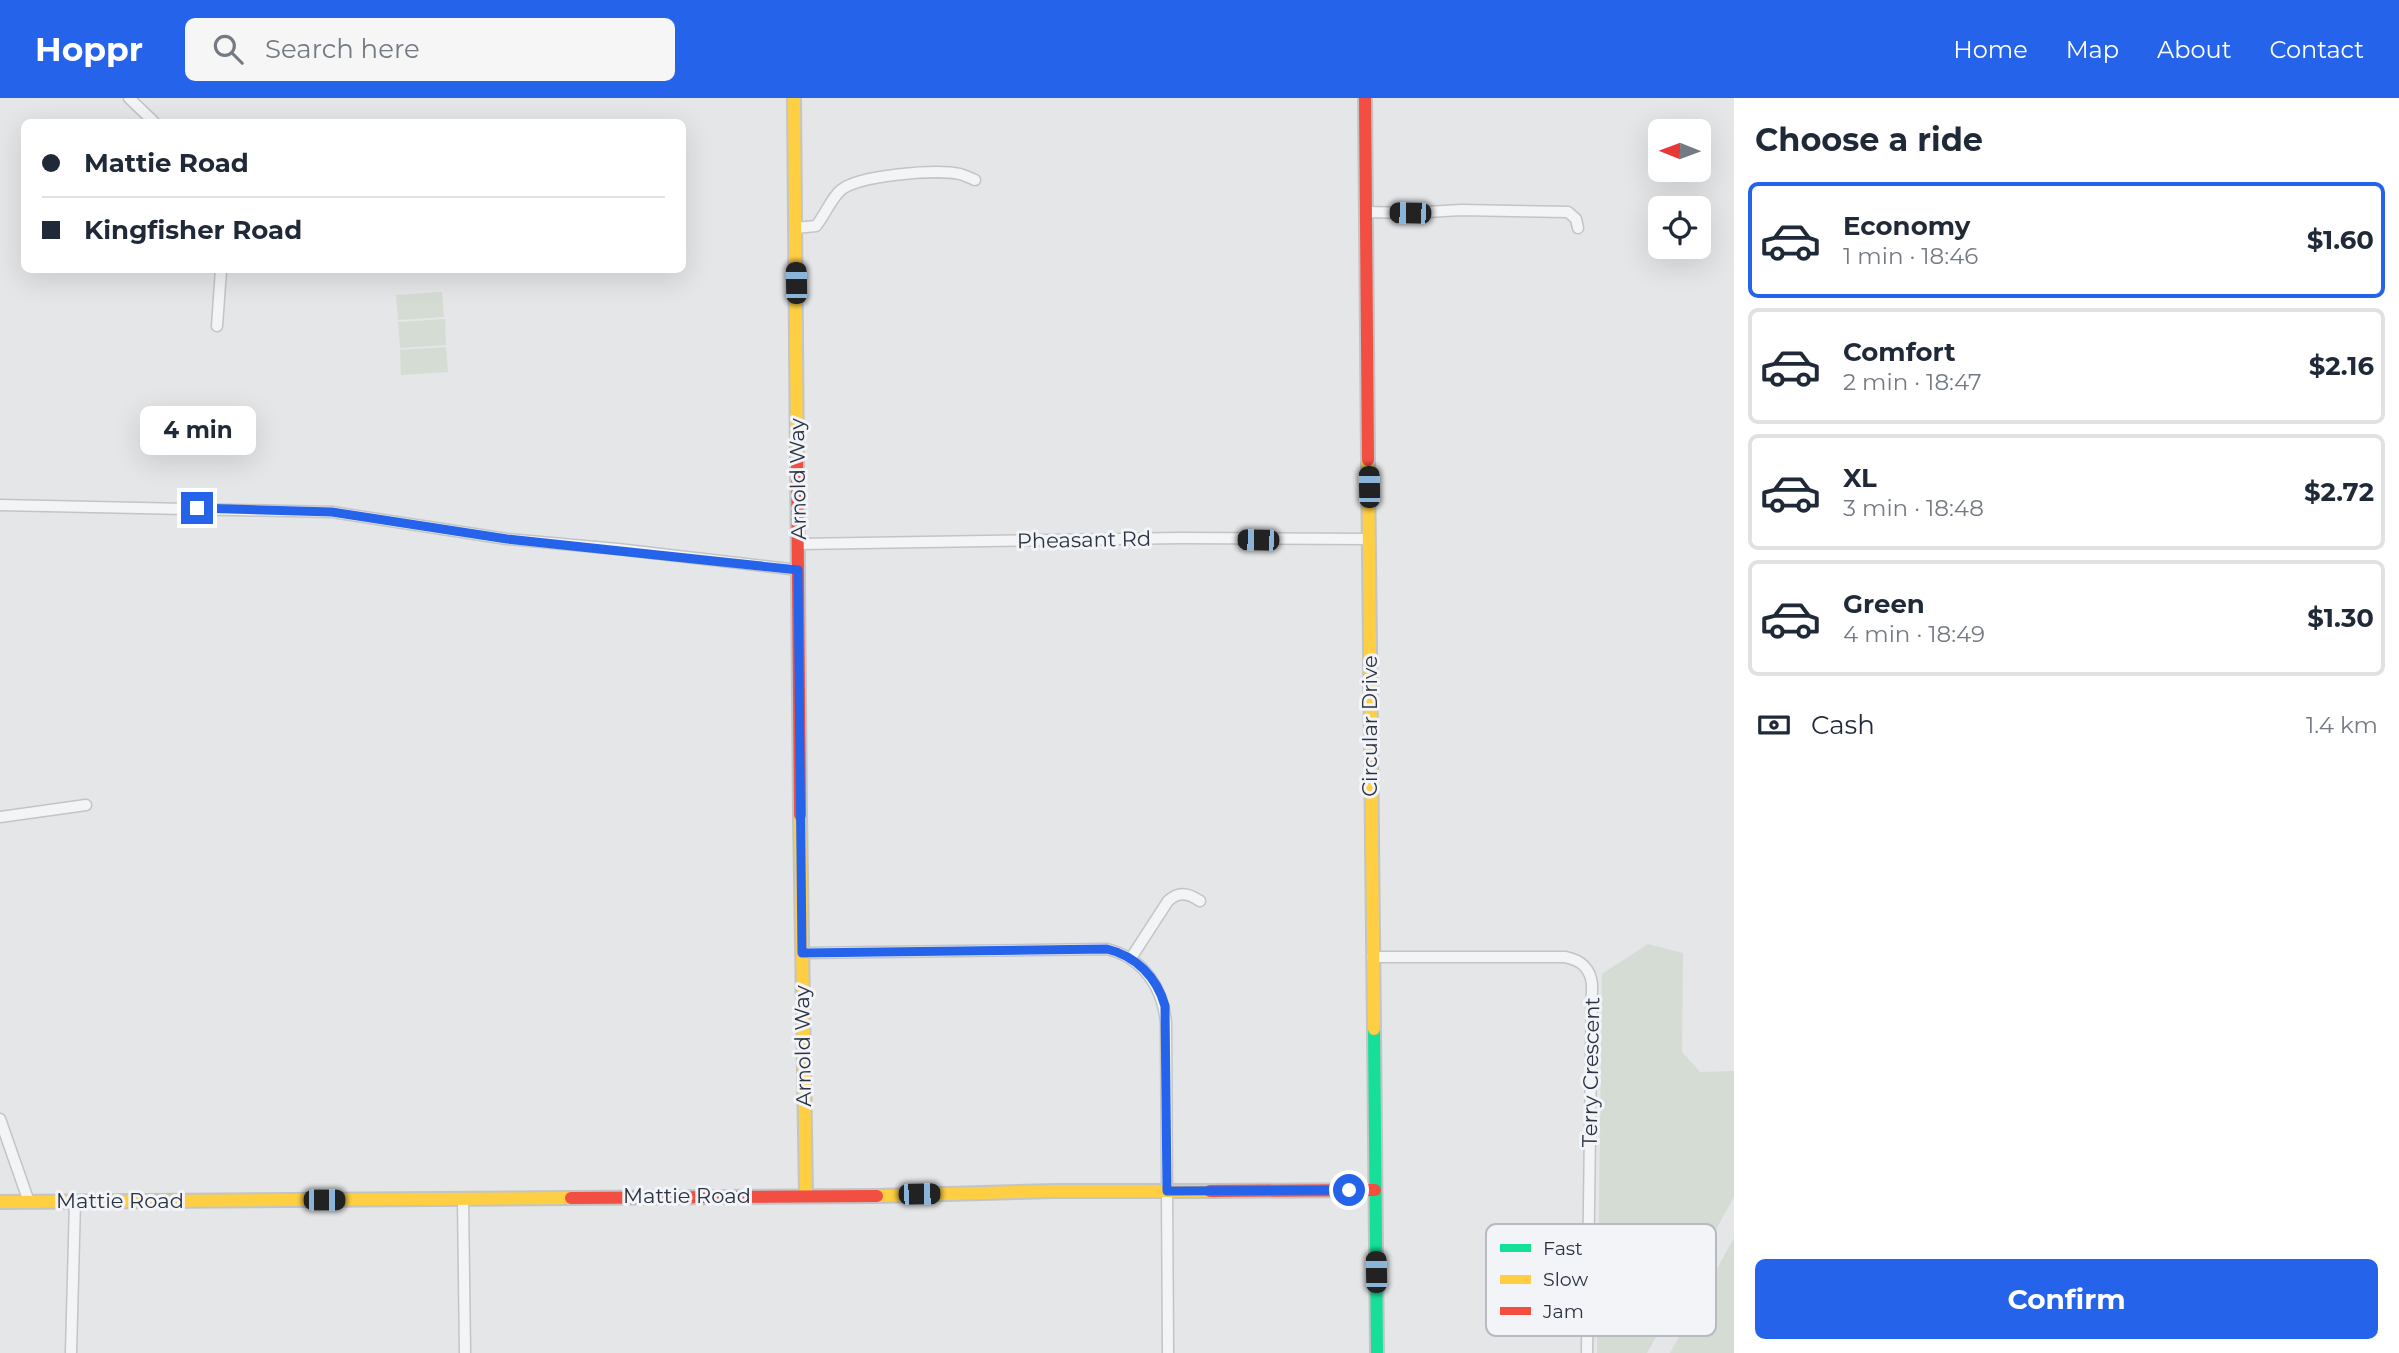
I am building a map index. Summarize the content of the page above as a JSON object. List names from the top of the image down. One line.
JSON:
{"streets":{"street":["Arnold Way","Pheasant Rd","Circular Drive","Terry Crescent","Mattie Road"]},"crossings":[["Arnold Way","Pheasant Rd"],["Arnold Way","Mattie Road"],["Pheasant Rd","Circular Drive"],["Circular Drive","Terry Crescent"],["Circular Drive","Mattie Road"]],"legend":["Fast","Slow","Jam"],"north":"left","page":{"header":"Hoppr","search":"Search here","nav":["Home","Map","About","Contact"],"heading":"Choose a ride","banner":["Mattie Road","Kingfisher Road"],"list":[{"name":"Economy","note":"1 min · 18:46","value":"$1.60"},{"name":"Comfort","note":"2 min · 18:47","value":"$2.16"},{"name":"XL","note":"3 min · 18:48","value":"$2.72"},{"name":"Green","note":"4 min · 18:49","value":"$1.30"}],"bubble":"4 min","pay":["Cash","1.4 km"],"buttons":"Confirm"}}
